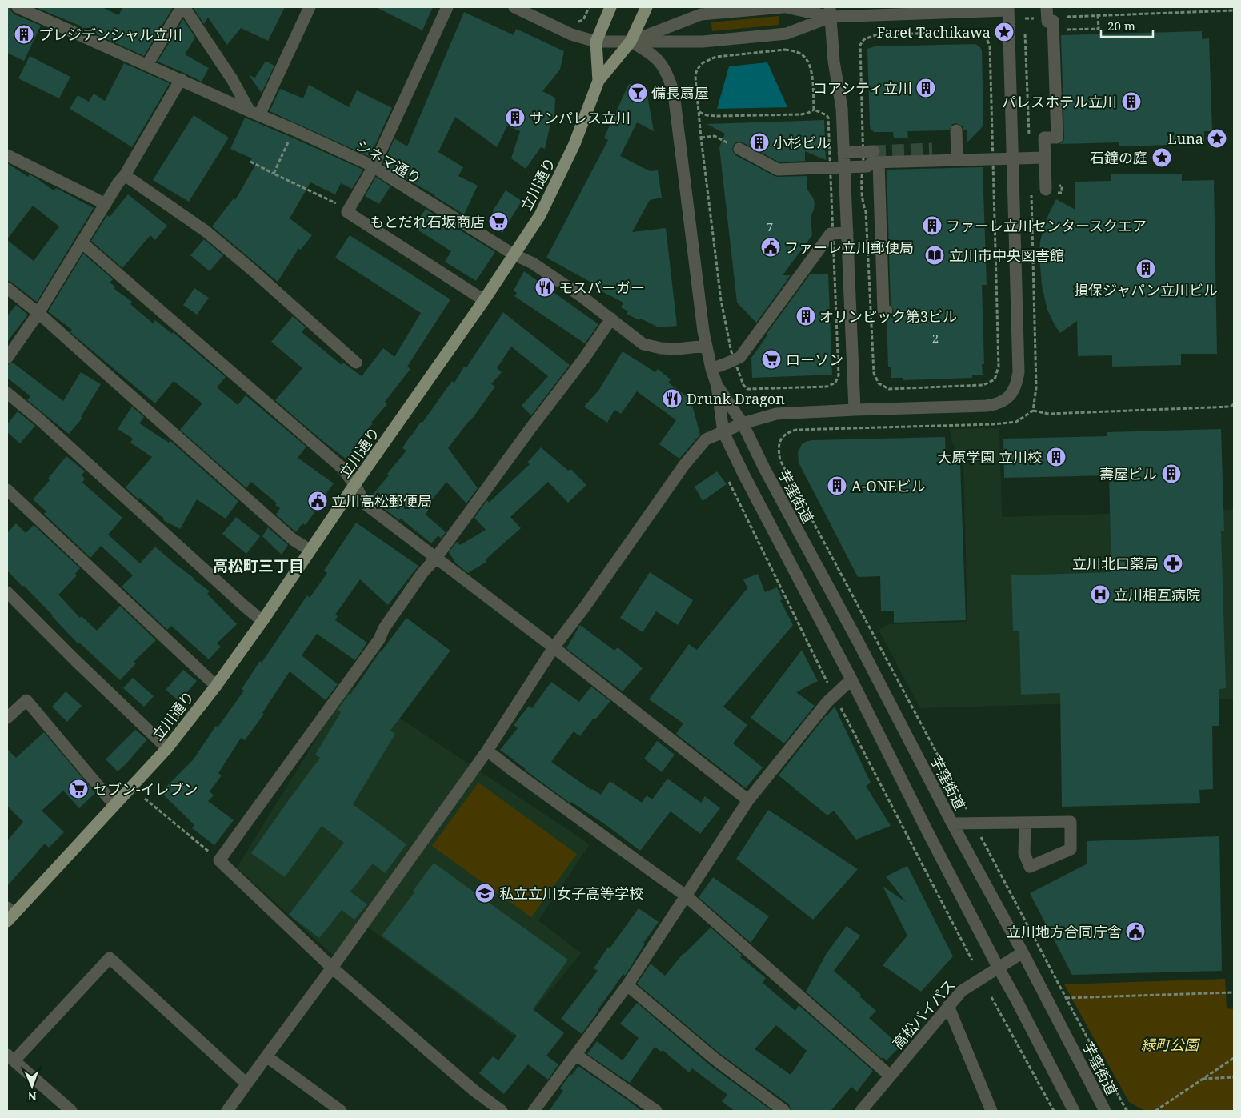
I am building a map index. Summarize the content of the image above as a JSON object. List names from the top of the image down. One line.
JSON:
{"streets":{"main road":["立川通り"],"street":["シネマ通り","芋窪街道","高松バイパス"]},"crossings":[["シネマ通り","立川通り"],["芋窪街道","高松バイパス"]],"districts":["高松町三丁目"],"parks":["緑町公園"],"places":{"place":["Faret Tachikawa","Luna","石鐘の庭"],"building":["プレジデンシャル立川","コアシティ立川","パレスホテル立川","サンパレス立川","小杉ビル","ファーレ立川センタースクエア","損保ジャパン立川ビル","オリンピック第3ビル","大原学園 立川校","壽屋ビル","A-ONEビル"],"bar":["備長扇屋"],"supermarket":["もとだれ石坂商店","ローソン","セブン-イレブン"],"public building":["ファーレ立川郵便局","立川高松郵便局","立川地方合同庁舎"],"library":["立川市中央図書館"],"restaurant":["モスバーガー","Drunk Dragon"],"pharmacy":["立川北口薬局"],"hospital":["立川相互病院"],"school or university":["私立立川女子高等学校"]},"house_numbers":["7","2"],"scale_bar":"20 m","north":"bottom"}
